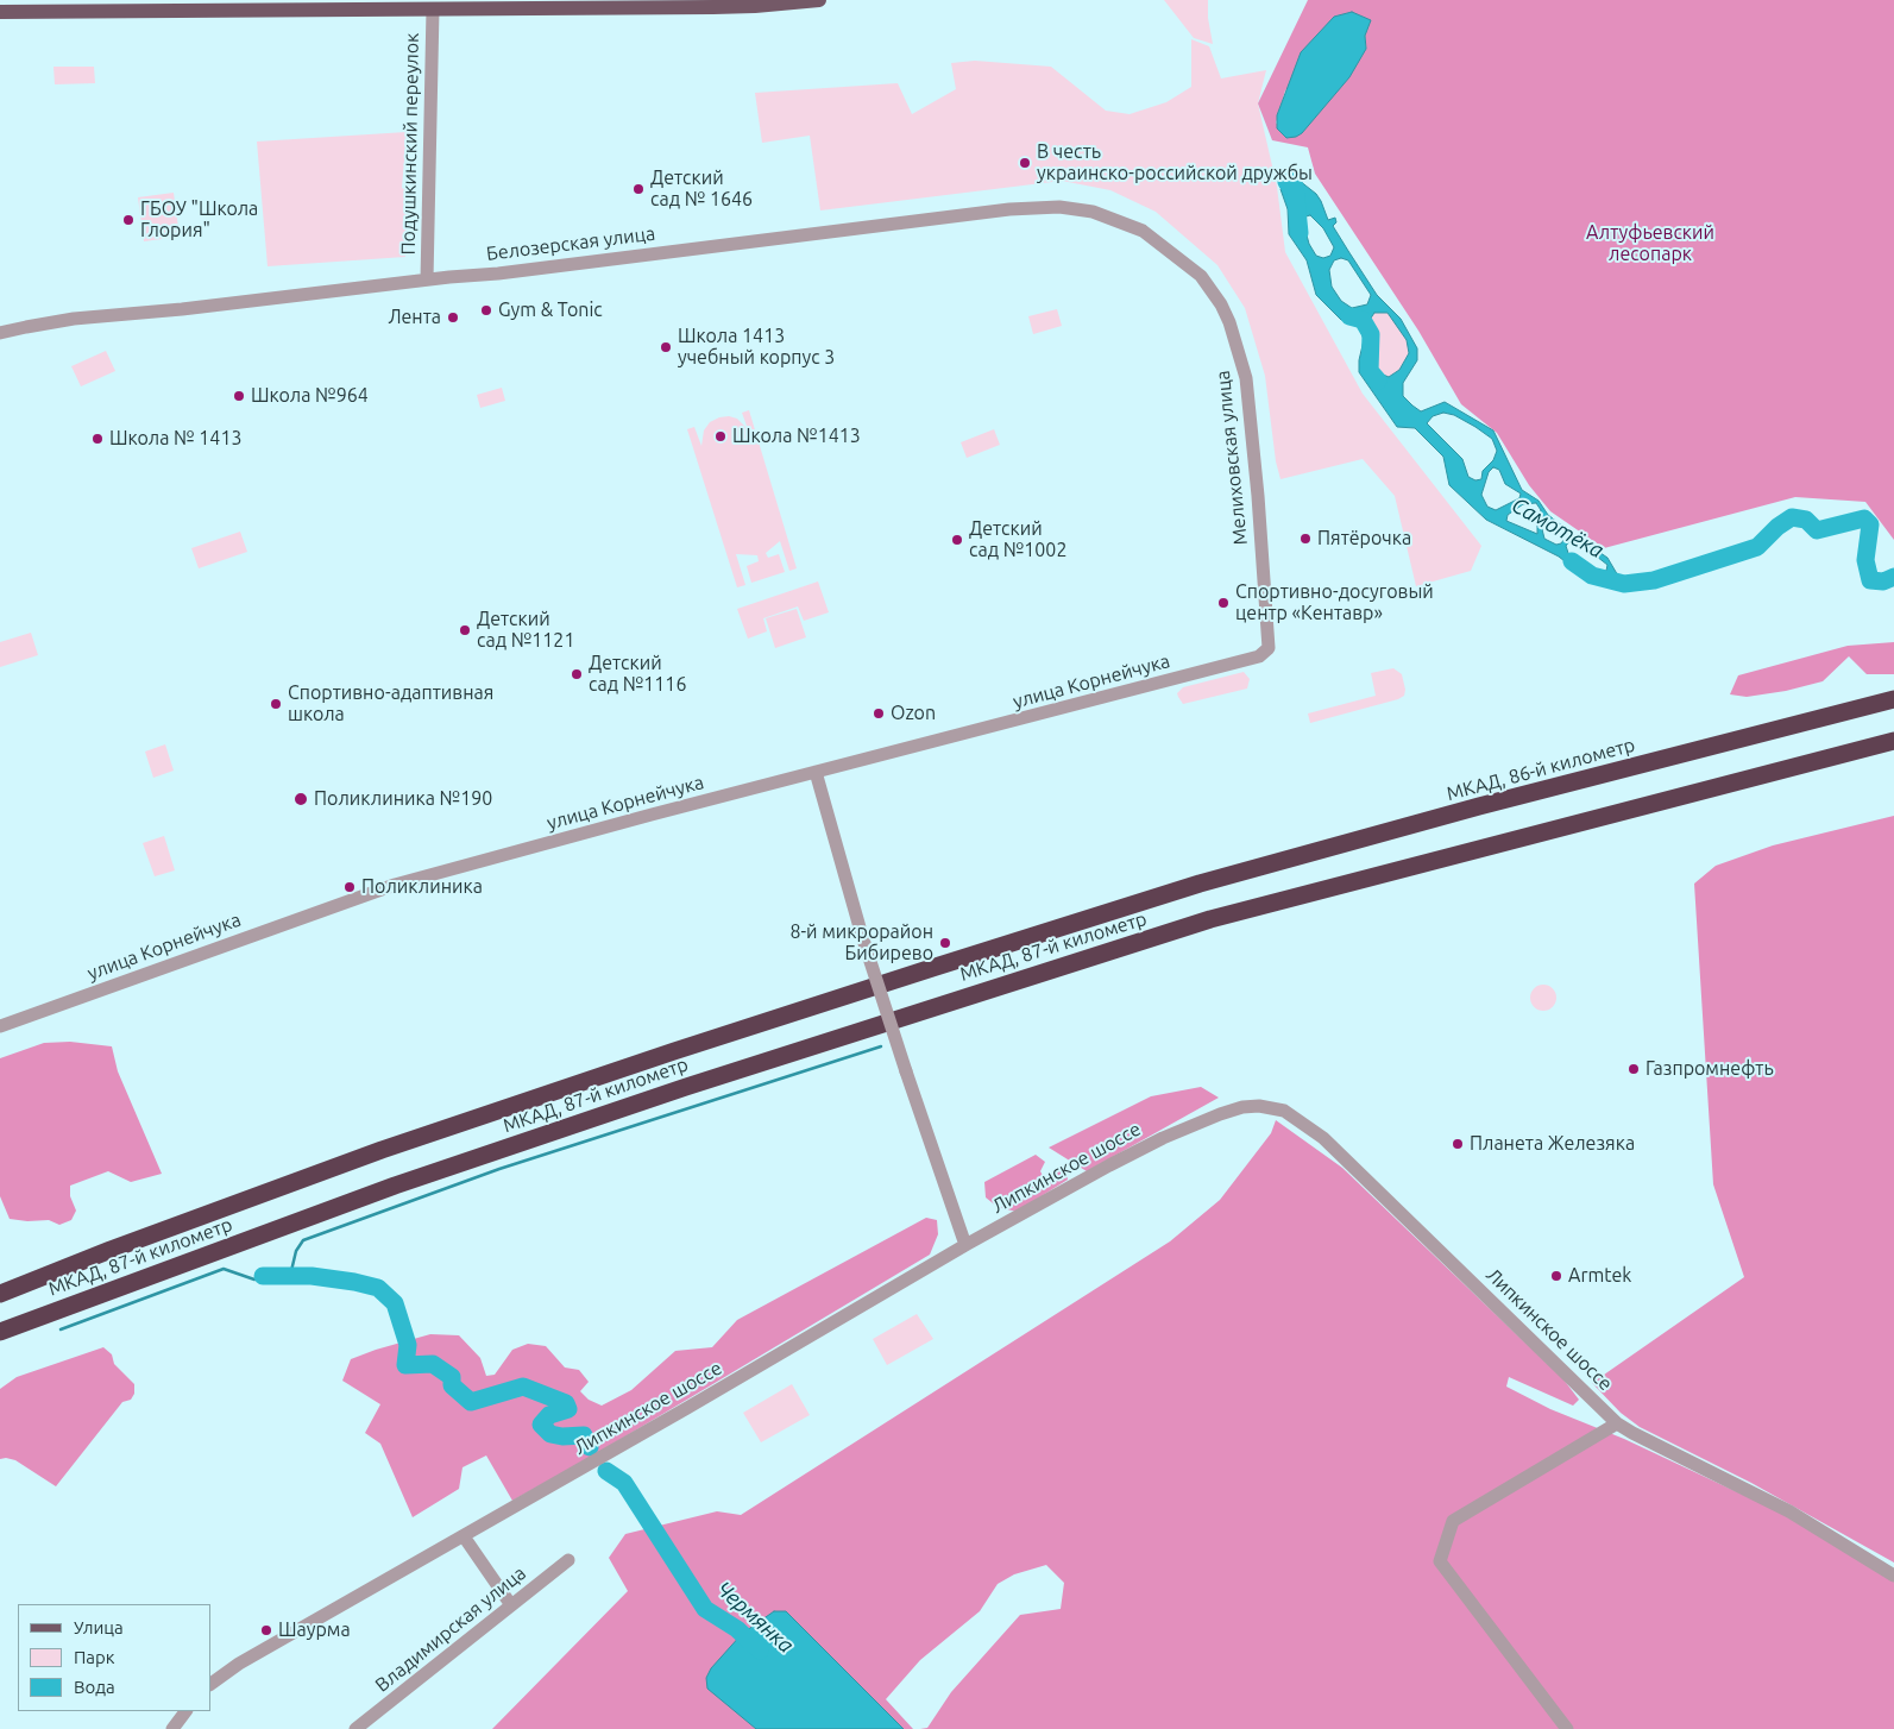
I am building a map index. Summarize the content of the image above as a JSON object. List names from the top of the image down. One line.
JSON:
{"streets":{"highway":["МКАД, 86-й километр","МКАД, 87-й километр"],"street":["Подушкинский переулок","Белозерская улица","Мелиховская улица","улица Корнейчука","Липкинское шоссе","Владимирская улица"]},"crossings":[["Подушкинский переулок","Белозерская улица"],["Белозерская улица","Мелиховская улица"],["Мелиховская улица","улица Корнейчука"],["МКАД, 86-й километр","МКАД, 87-й километр"]],"water":["Самотёка","Чермянка"],"parks":["Алтуфьевский лесопарк"],"places":["В честь украинско-российской дружбы","Детский сад № 1646","ГБОУ \"Школа Глория\"","Gym & Tonic","Лента","Школа 1413 учебный корпус 3","Школа №964","Школа №1413","Школа № 1413","Пятёрочка","Детский сад №1002","Спортивно-досуговый центр «Кентавр»","Детский сад №1121","Детский сад №1116","Спортивно-адаптивная школа","Ozon","Поликлиника №190","Поликлиника","8-й микрорайон Бибирево","Газпромнефть","Планета Железяка","Armtek","Шаурма"],"legend":["Улица","Парк","Вода"]}
